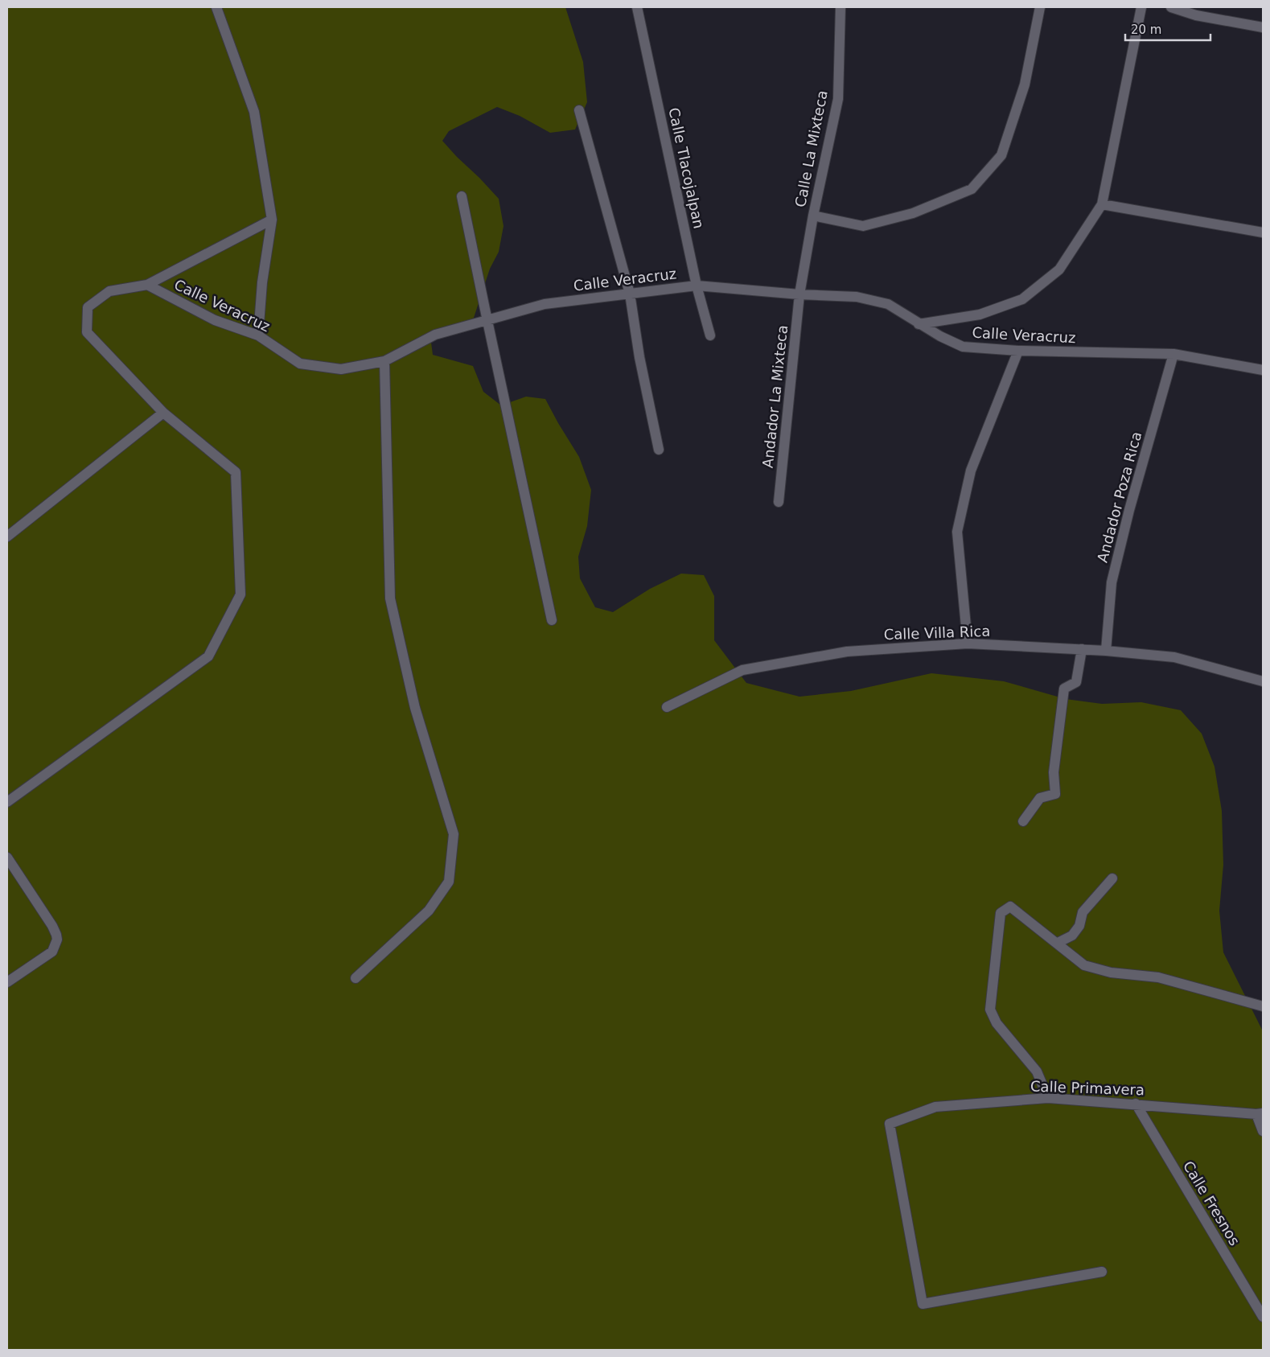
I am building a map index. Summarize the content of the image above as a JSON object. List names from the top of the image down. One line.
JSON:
{"streets":{"street":["Calle La Mixteca","Calle Tlacojalpan","Calle Veracruz","Andador La Mixteca","Andador Poza Rica","Calle Villa Rica","Calle Primavera","Calle Fresnos"]},"crossings":[["Calle La Mixteca","Calle Veracruz"],["Calle La Mixteca","Andador La Mixteca"],["Calle Tlacojalpan","Calle Veracruz"],["Calle Veracruz","Andador La Mixteca"],["Calle Veracruz","Andador Poza Rica"],["Andador Poza Rica","Calle Villa Rica"],["Calle Primavera","Calle Fresnos"]],"scale_bar":"20 m"}
